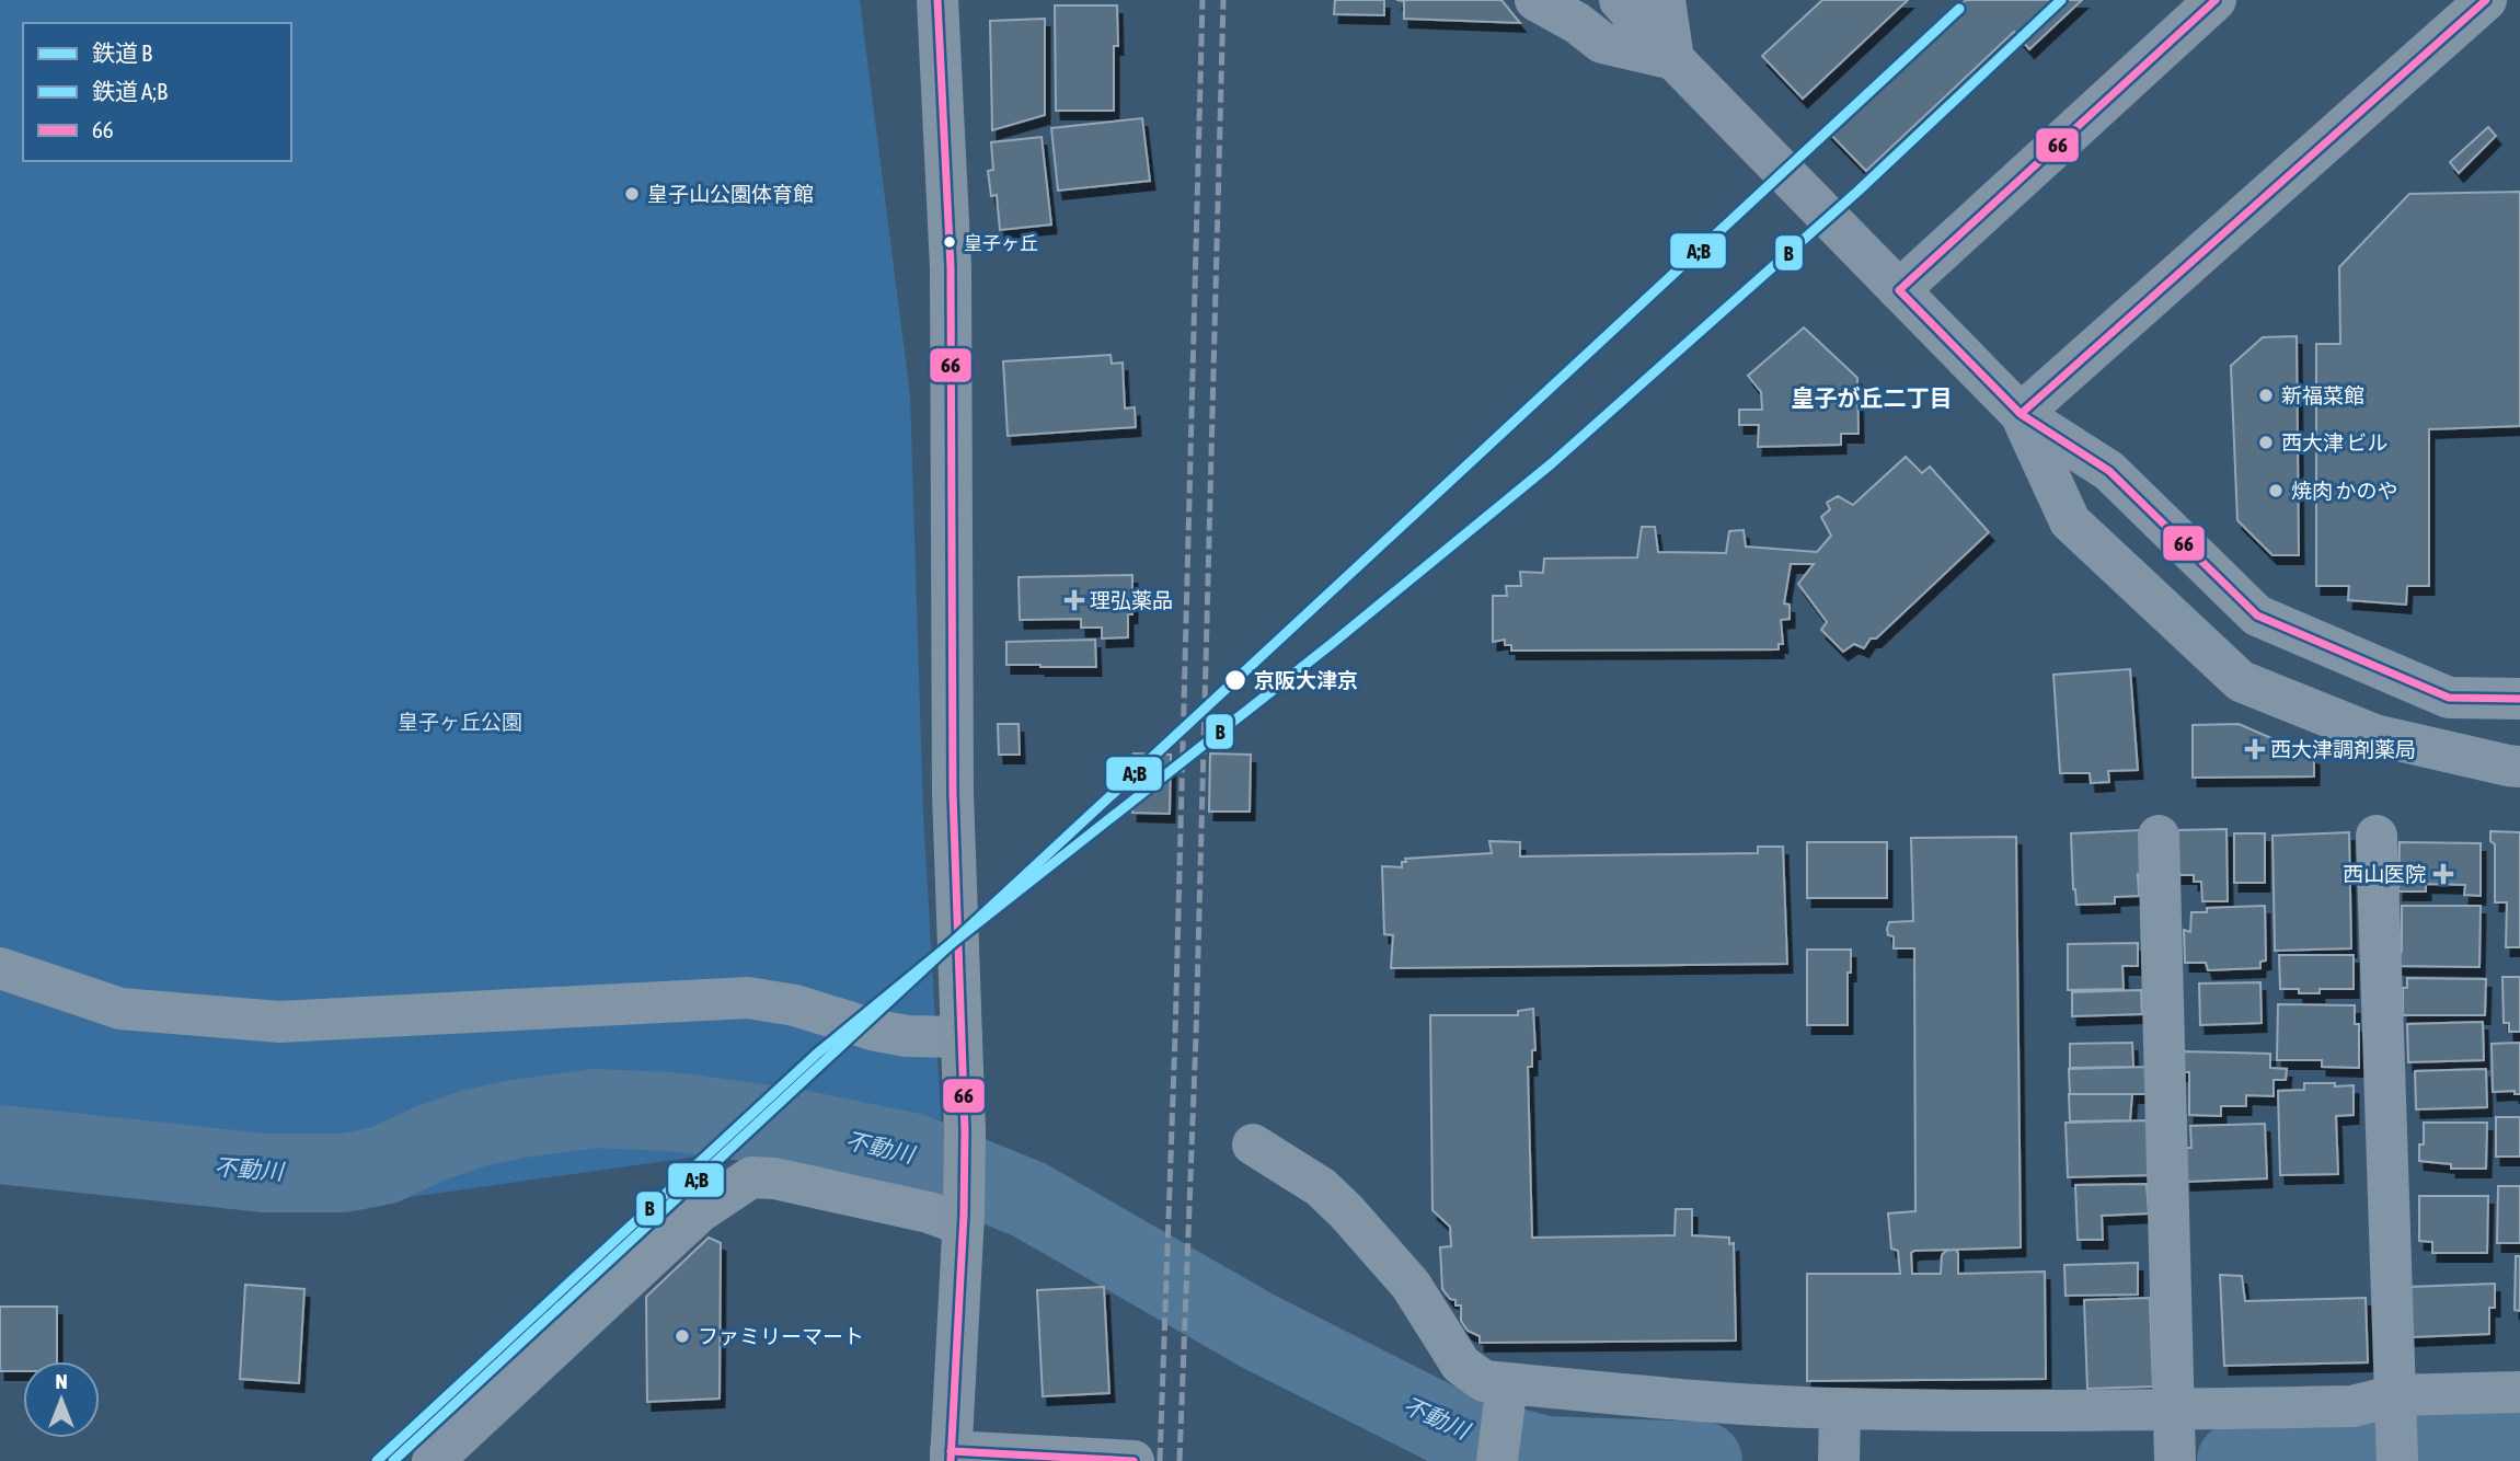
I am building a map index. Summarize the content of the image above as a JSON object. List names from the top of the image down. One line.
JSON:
{"districts":["皇子が丘二丁目"],"water":["不動川"],"parks":["皇子ヶ丘公園"],"places":{"other":["皇子山公園体育館","皇子ヶ丘","新福菜館","西大津 ビル","焼肉 かのや","京阪大津京","ファミリーマート"],"health":["理弘薬品","西大津調剤薬局","西山医院"]},"lines":["rail line B","transit line 66","rail line A;B"],"legend":["鉄道 B","鉄道 A;B","66"],"north":"top"}
